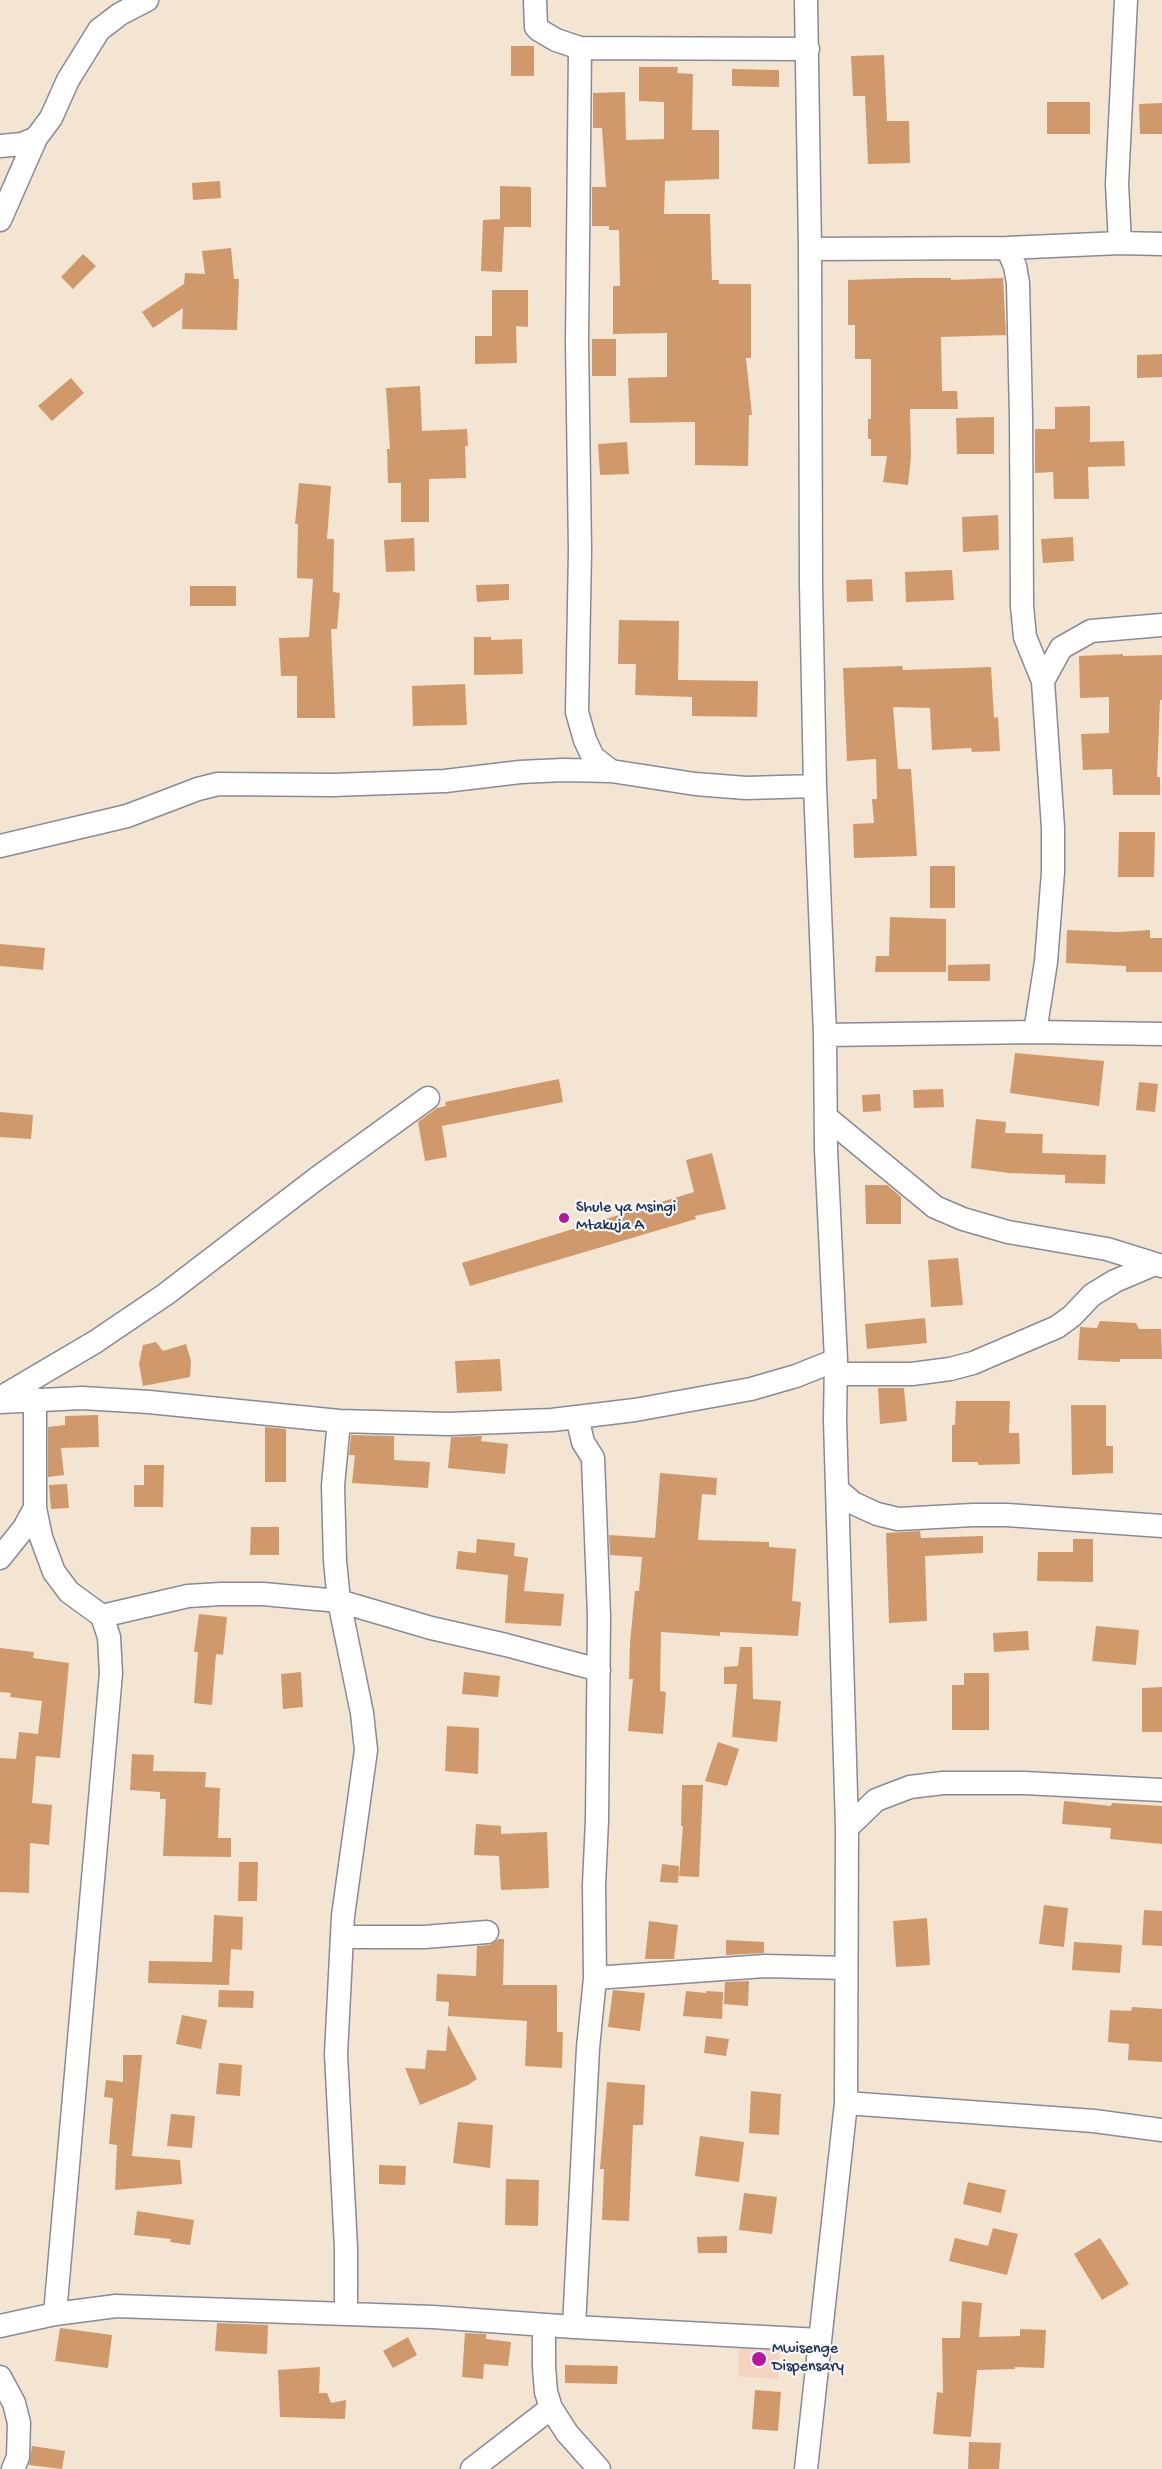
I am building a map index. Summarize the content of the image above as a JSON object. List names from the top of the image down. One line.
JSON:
{"places":["Shule ya Msingi Mtakuja A","Mwisenge Dispensary"]}
